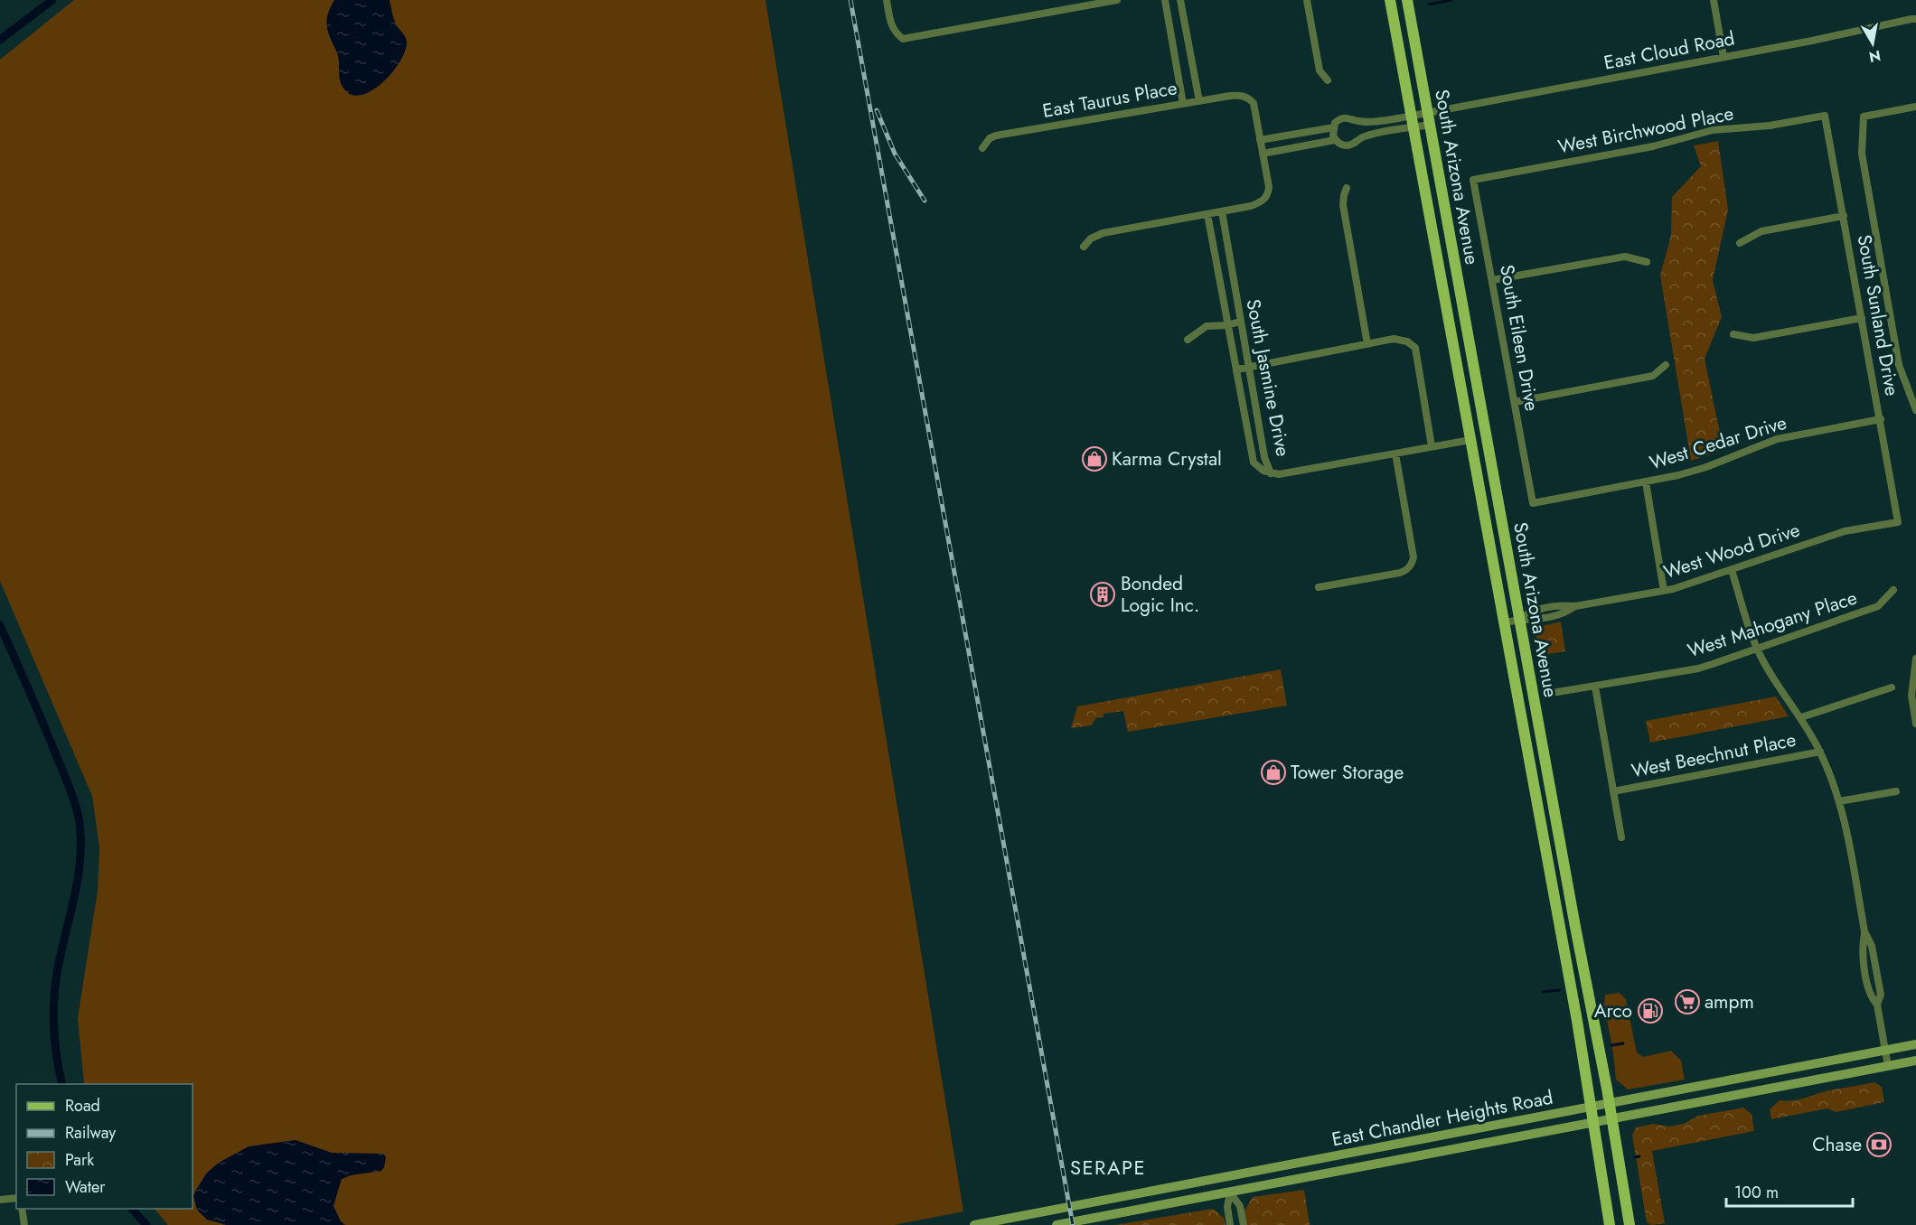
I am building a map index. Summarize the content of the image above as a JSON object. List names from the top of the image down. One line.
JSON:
{"streets":{"main road":["South Arizona Avenue","East Chandler Heights Road"],"street":["East Cloud Road","East Taurus Place","West Birchwood Place","South Sunland Drive","South Eileen Drive","South Jasmine Drive","West Cedar Drive","West Wood Drive","West Mahogany Place","West Beechnut Place"]},"crossings":[["East Cloud Road","South Arizona Avenue"],["West Birchwood Place","South Sunland Drive"],["West Birchwood Place","South Eileen Drive"],["South Arizona Avenue","West Wood Drive"],["South Arizona Avenue","East Chandler Heights Road"],["South Sunland Drive","West Cedar Drive"],["South Sunland Drive","West Wood Drive"],["South Eileen Drive","West Cedar Drive"]],"districts":["SERAPE"],"places":{"shop":["Karma Crystal","Tower Storage"],"building":["Bonded Logic Inc."],"supermarket":["ampm"],"fuel station":["Arco"],"bank":["Chase"]},"legend":["Road","Railway","Park","Water"],"scale_bar":"100 m","north":"bottom"}
